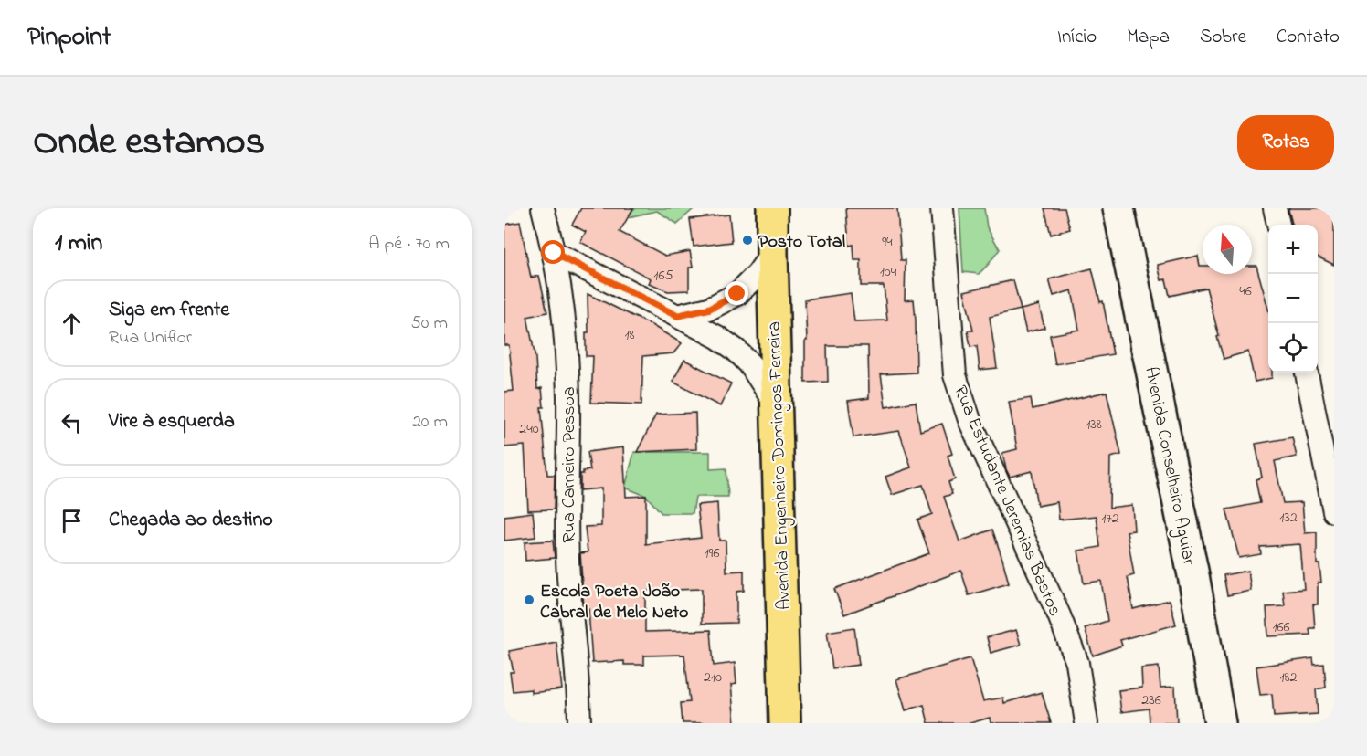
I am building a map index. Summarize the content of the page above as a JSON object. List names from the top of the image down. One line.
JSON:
{"streets":{"main road":["Avenida Engenheiro Domingos Ferreira","Avenida Conselheiro Aguiar"],"street":["Rua Carneiro Pessoa","Rua Estudante Jeremias Bastos"]},"places":["Posto Total","Escola Poeta João Cabral de Melo Neto"],"house_numbers":["94","104","165","46","18","138","240","132","172","196","166","210","182","236"],"north":"top","page":{"header":"Pinpoint","nav":["Início","Mapa","Sobre","Contato"],"title":"Onde estamos","buttons":"Rotas","heading":["1 min","A pé · 70 m"],"map_buttons":["+","−"],"list":[["Siga em frente","Rua Uniflor","50 m"],["Vire à esquerda","20 m"],"Chegada ao destino"]}}
